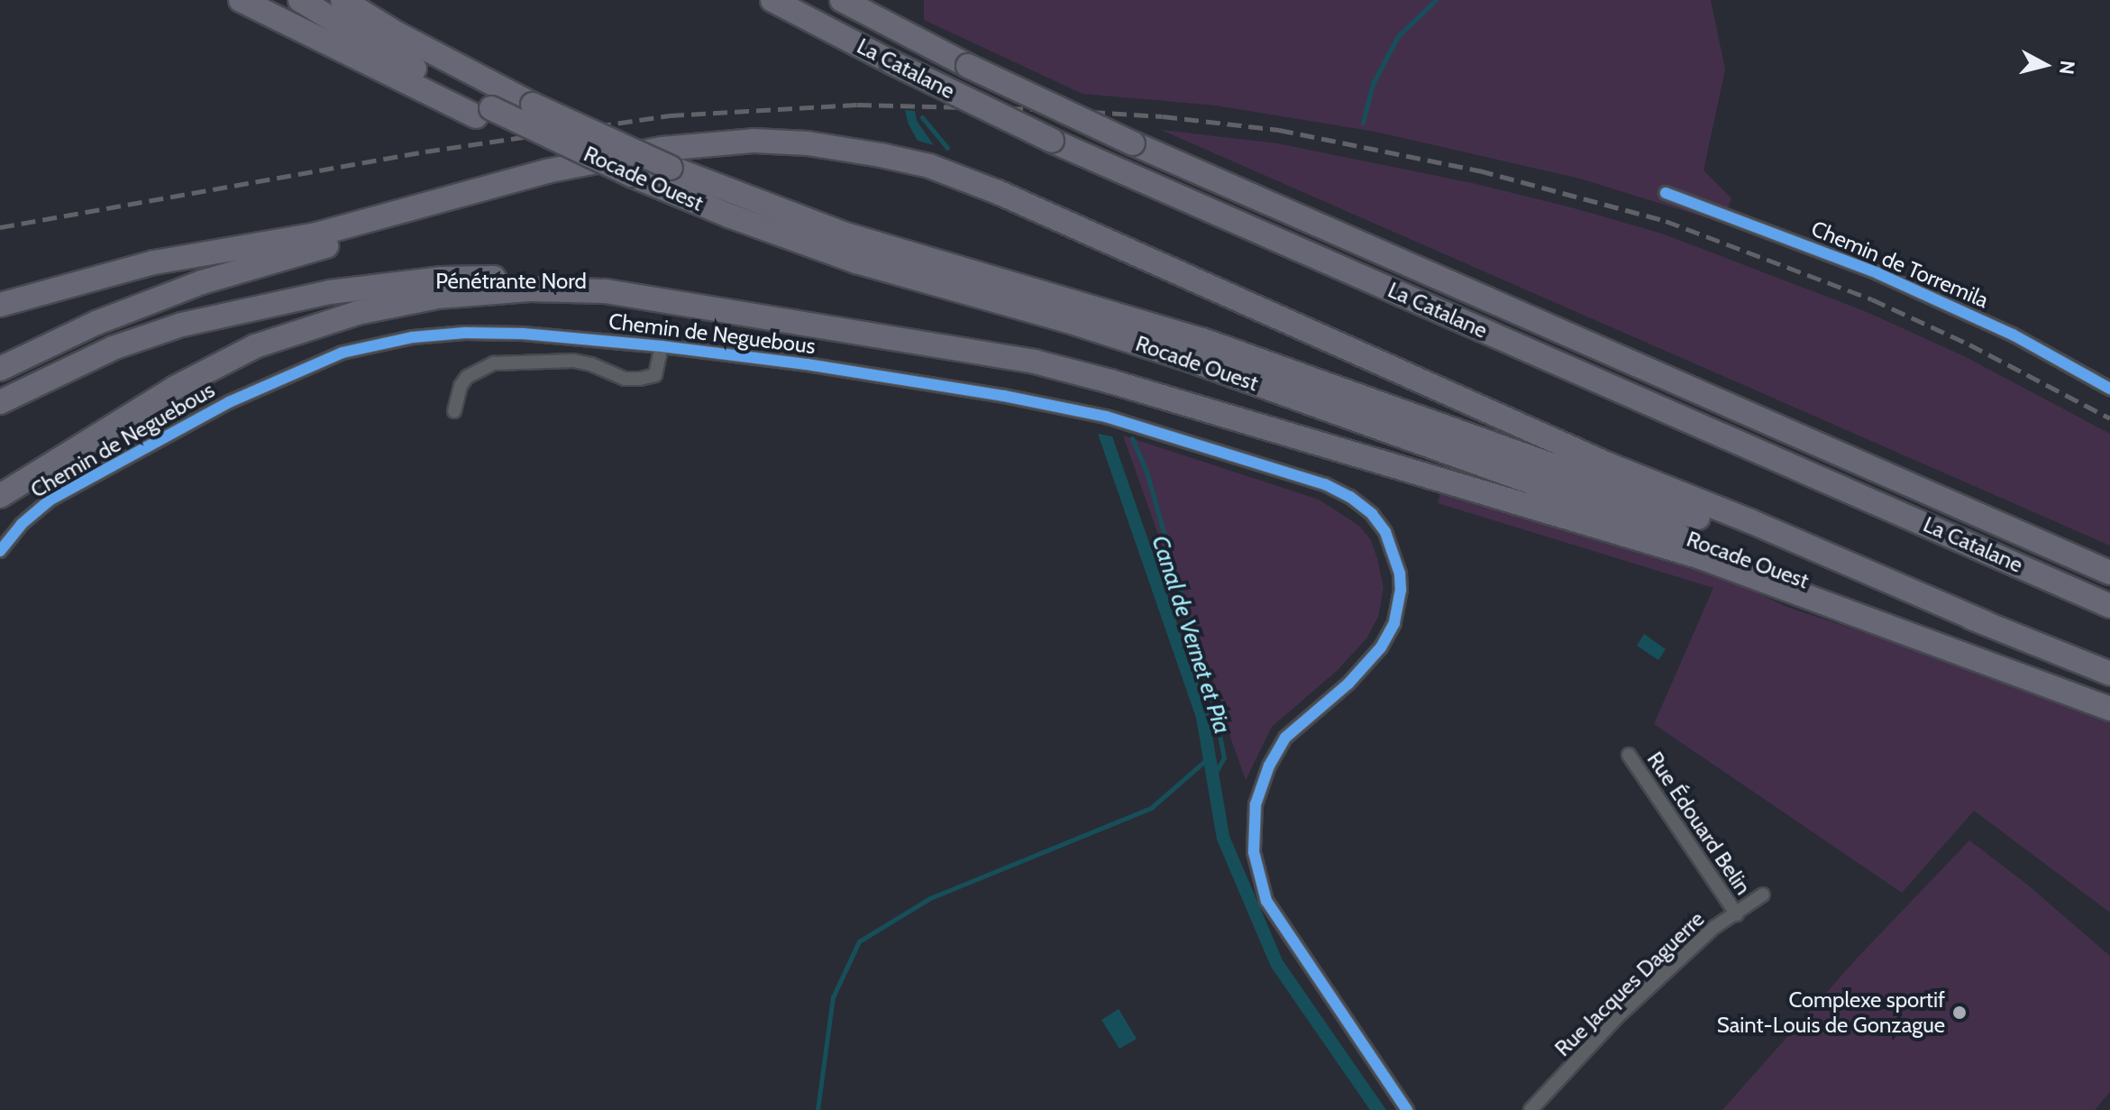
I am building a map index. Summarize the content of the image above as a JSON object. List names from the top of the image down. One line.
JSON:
{"streets":{"highway":["La Catalane","Rocade Ouest","Pénétrante Nord"],"street":["Chemin de Torremila","Chemin de Neguebous","Rue Édouard Belin","Rue Jacques Daguerre"]},"crossings":[["Rue Édouard Belin","Rue Jacques Daguerre"]],"water":["Canal de Vernet et Pia"],"places":["Complexe sportif Saint-Louis de Gonzague"],"north":"right"}
